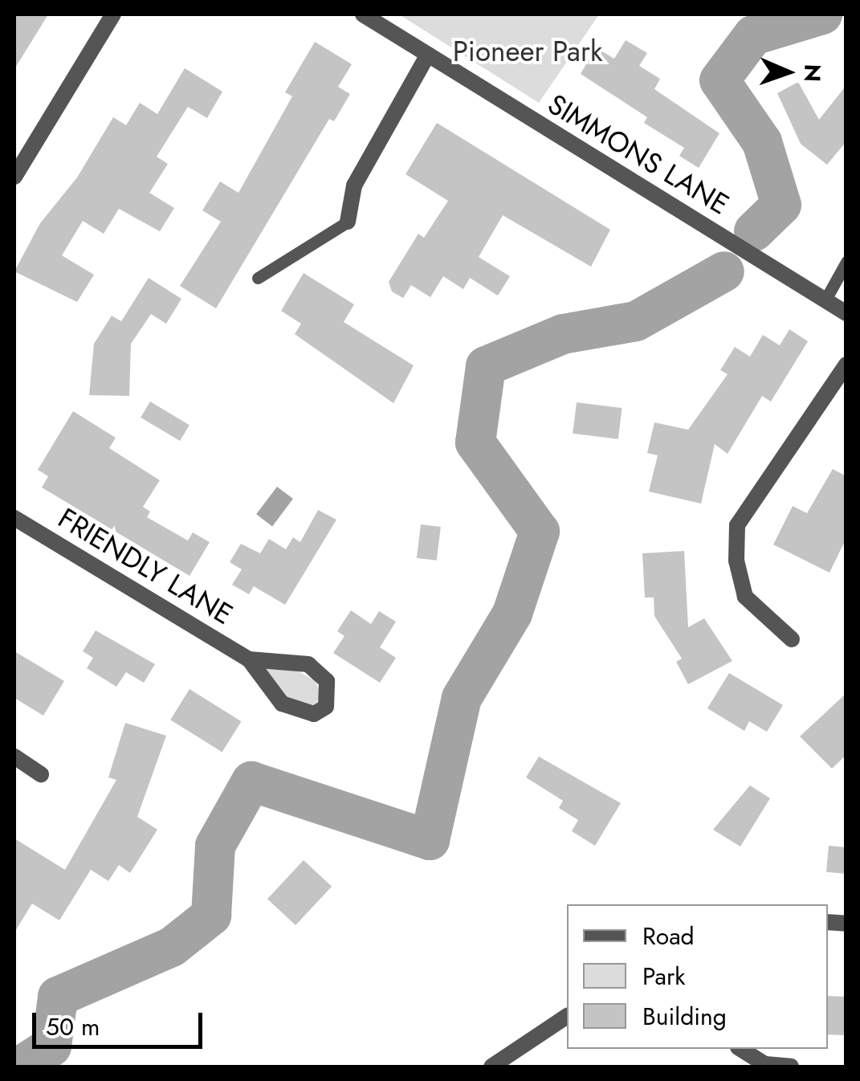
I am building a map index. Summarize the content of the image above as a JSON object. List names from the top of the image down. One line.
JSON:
{"streets":{"street":["SIMMONS LANE","FRIENDLY LANE"]},"parks":["Pioneer Park"],"legend":["Road","Park","Building"],"scale_bar":"50 m","north":"right"}
